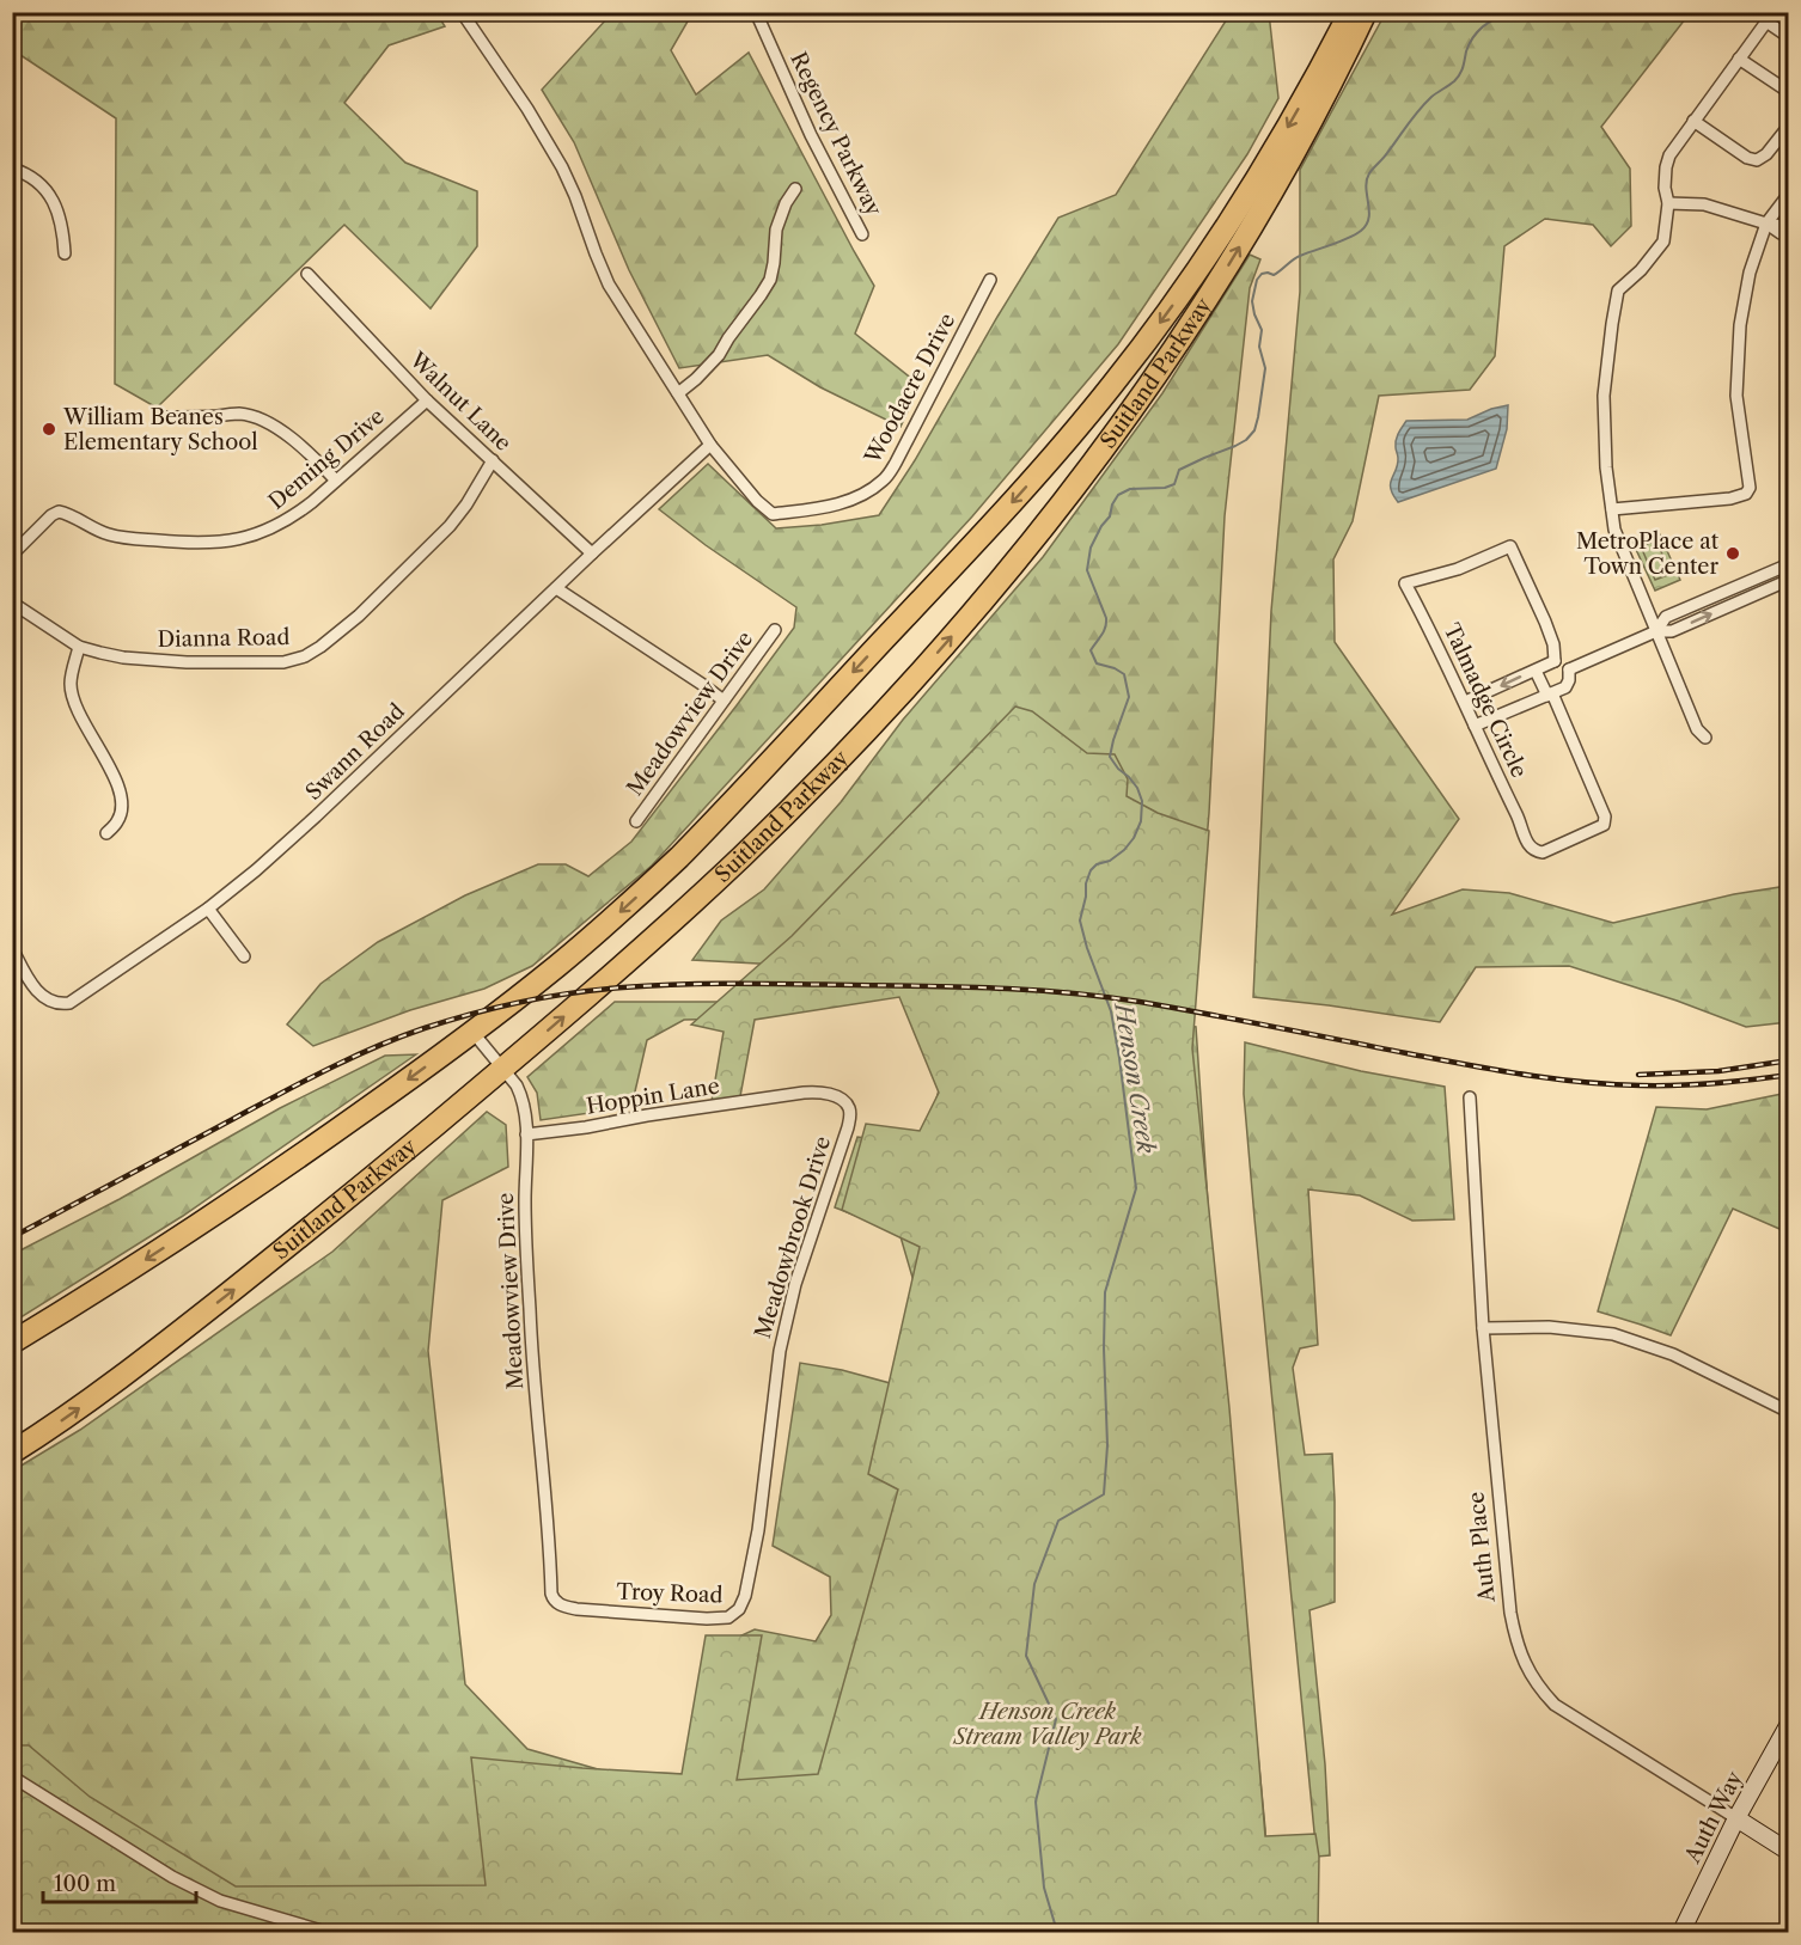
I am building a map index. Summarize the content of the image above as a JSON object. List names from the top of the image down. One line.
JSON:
{"streets":{"highway":["Suitland Parkway"],"street":["Regency Parkway","Woodacre Drive","Walnut Lane","Deming Drive","Dianna Road","Talmadge Circle","Meadowview Drive","Swann Road","Hoppin Lane","Meadowbrook Drive","Auth Place","Troy Road","Auth Way"]},"crossings":[["Suitland Parkway","Meadowview Drive"],["Woodacre Drive","Swann Road"],["Walnut Lane","Deming Drive"],["Walnut Lane","Dianna Road"],["Walnut Lane","Swann Road"],["Meadowview Drive","Hoppin Lane"],["Meadowview Drive","Troy Road"],["Hoppin Lane","Meadowbrook Drive"],["Meadowbrook Drive","Troy Road"],["Auth Place","Auth Way"]],"water":["Henson Creek"],"parks":["Henson Creek Stream Valley Park"],"places":["William Beanes Elementary School","MetroPlace at Town Center"],"scale_bar":"100 m"}
